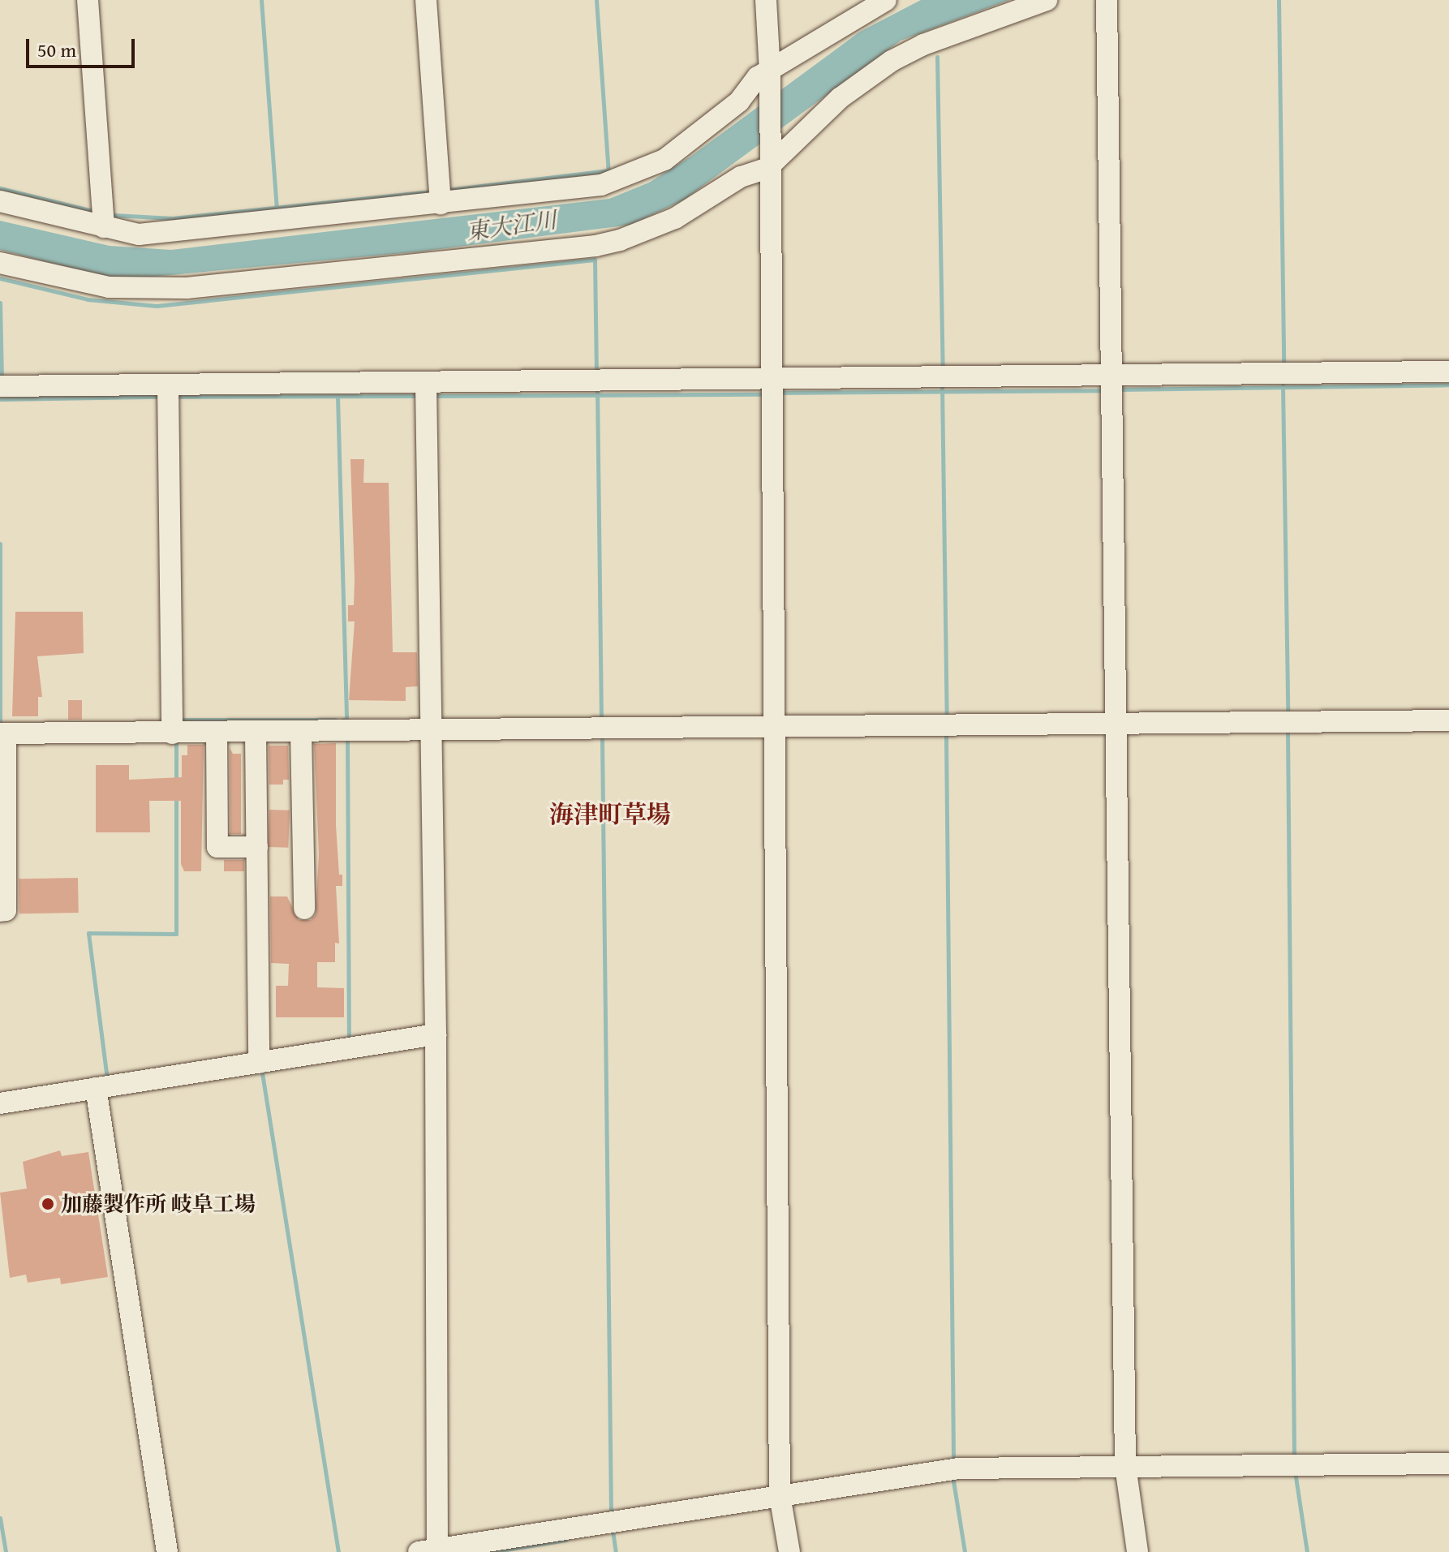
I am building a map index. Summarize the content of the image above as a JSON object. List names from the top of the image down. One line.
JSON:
{"districts":["海津町草場"],"water":["東大江川"],"places":["加藤製作所 岐阜工場"],"scale_bar":"50 m"}
